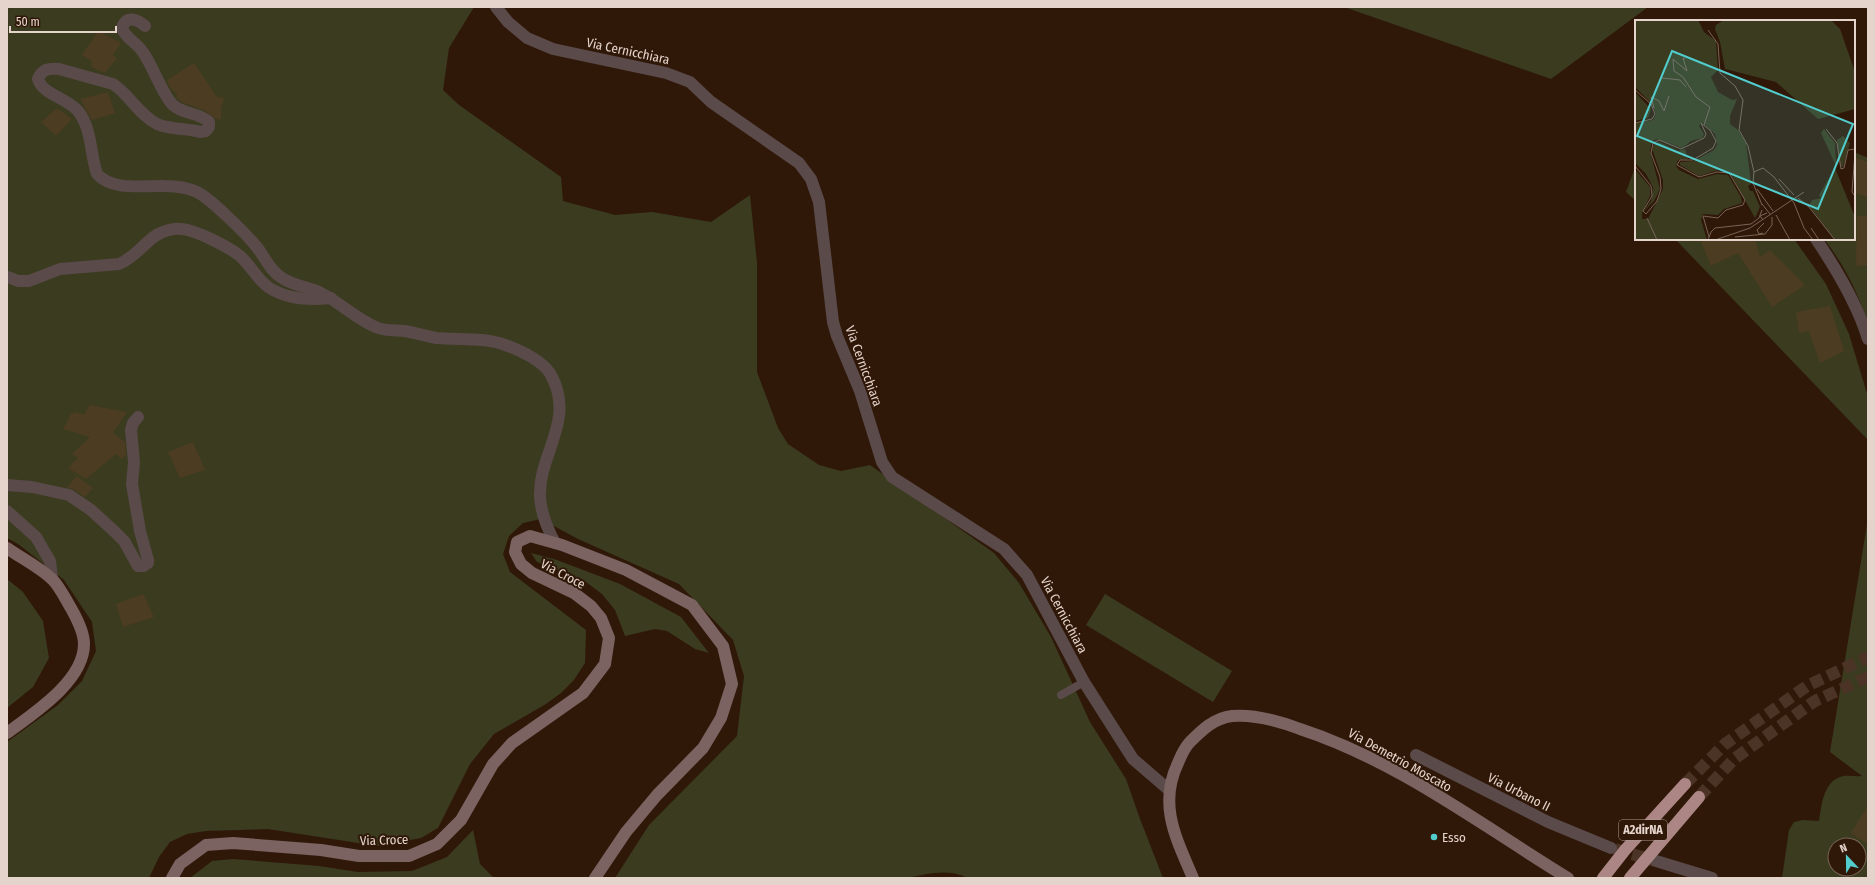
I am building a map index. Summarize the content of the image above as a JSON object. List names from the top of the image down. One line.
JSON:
{"streets":{"highway":["A2dirNA"],"street":["Via Cernicchiara","Via Croce","Via Demetrio Moscato","Via Urbano II"]},"crossings":[["Via Cernicchiara","Via Demetrio Moscato"]],"places":["Esso"],"scale_bar":"50 m","north":"top"}
